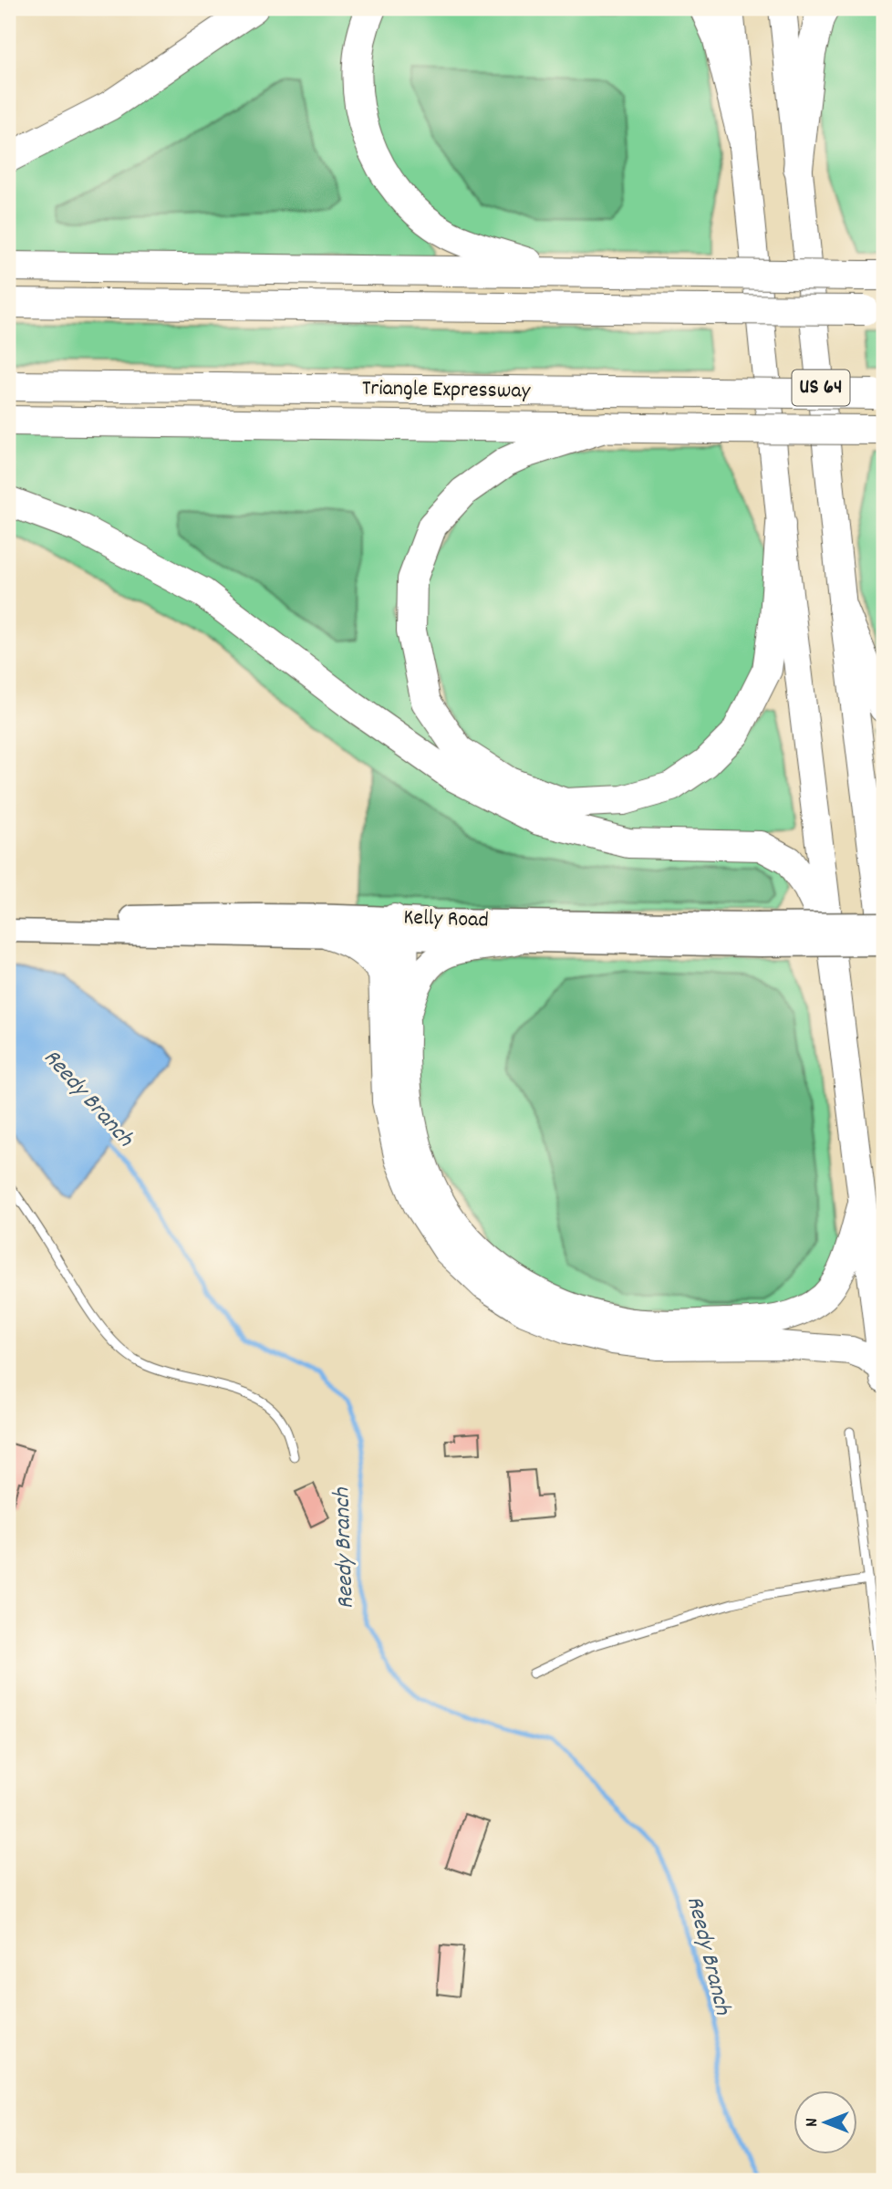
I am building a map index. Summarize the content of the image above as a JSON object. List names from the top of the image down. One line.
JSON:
{"streets":{"highway":["US 64","Triangle Expressway"],"main road":["Kelly Road"]},"crossings":[["US 64","Kelly Road"]],"water":["Reedy Branch"],"north":"left"}
